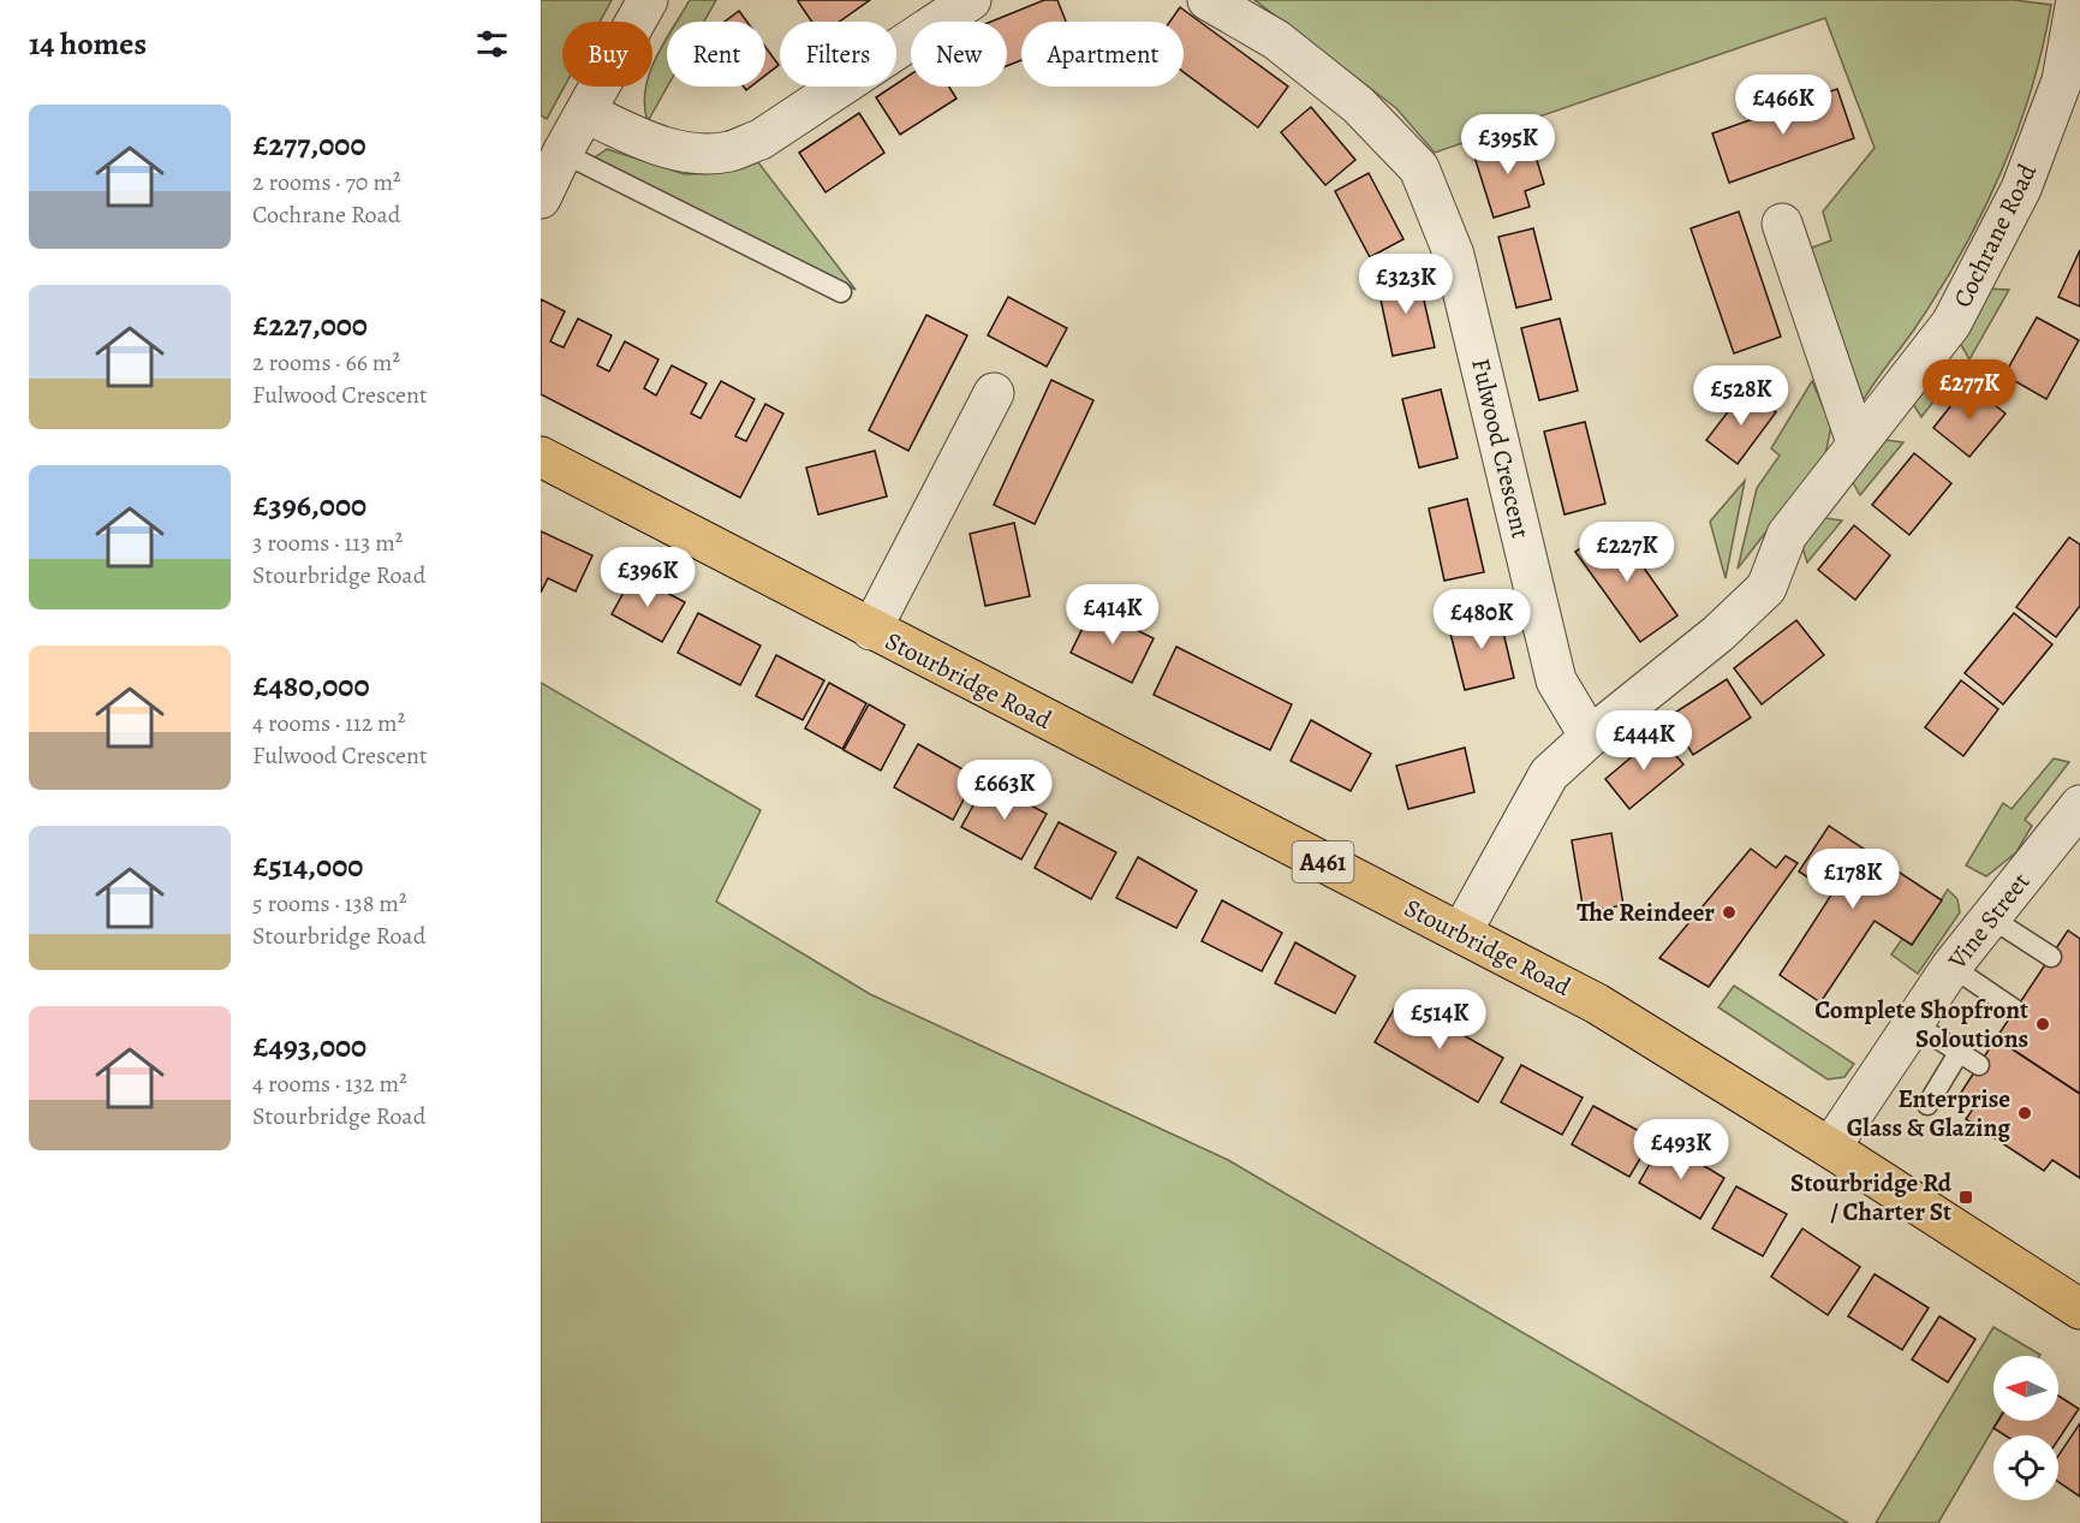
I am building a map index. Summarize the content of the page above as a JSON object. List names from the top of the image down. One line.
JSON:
{"streets":{"main road":["Stourbridge Road","A461"],"street":["Cochrane Road","Fulwood Crescent","Vine Street"]},"crossings":[["Cochrane Road","Fulwood Crescent"],["Cochrane Road","Stourbridge Road"],["Stourbridge Road","Vine Street"]],"places":{"other":["The Reindeer","Complete Shopfront Soloutions","Enterprise Glass & Glazing"],"transit":["Stourbridge Rd / Charter St"]},"north":"left","page":{"heading":"14 homes","chip":["Buy","Rent","Filters","New","Apartment"],"price":["£466K","£395K","£323K","£277K","£528K","£227K","£396K","£414K","£480K","£444K","£663K","£178K","£514K","£493K"],"list":[{"name":"£277,000","note":"2 rooms · 70 m² · Cochrane Road"},{"name":"£227,000","note":"2 rooms · 66 m² · Fulwood Crescent"},{"name":"£396,000","note":"3 rooms · 113 m² · Stourbridge Road"},{"name":"£480,000","note":"4 rooms · 112 m² · Fulwood Crescent"},{"name":"£514,000","note":"5 rooms · 138 m² · Stourbridge Road"},{"name":"£493,000","note":"4 rooms · 132 m² · Stourbridge Road"}]}}
